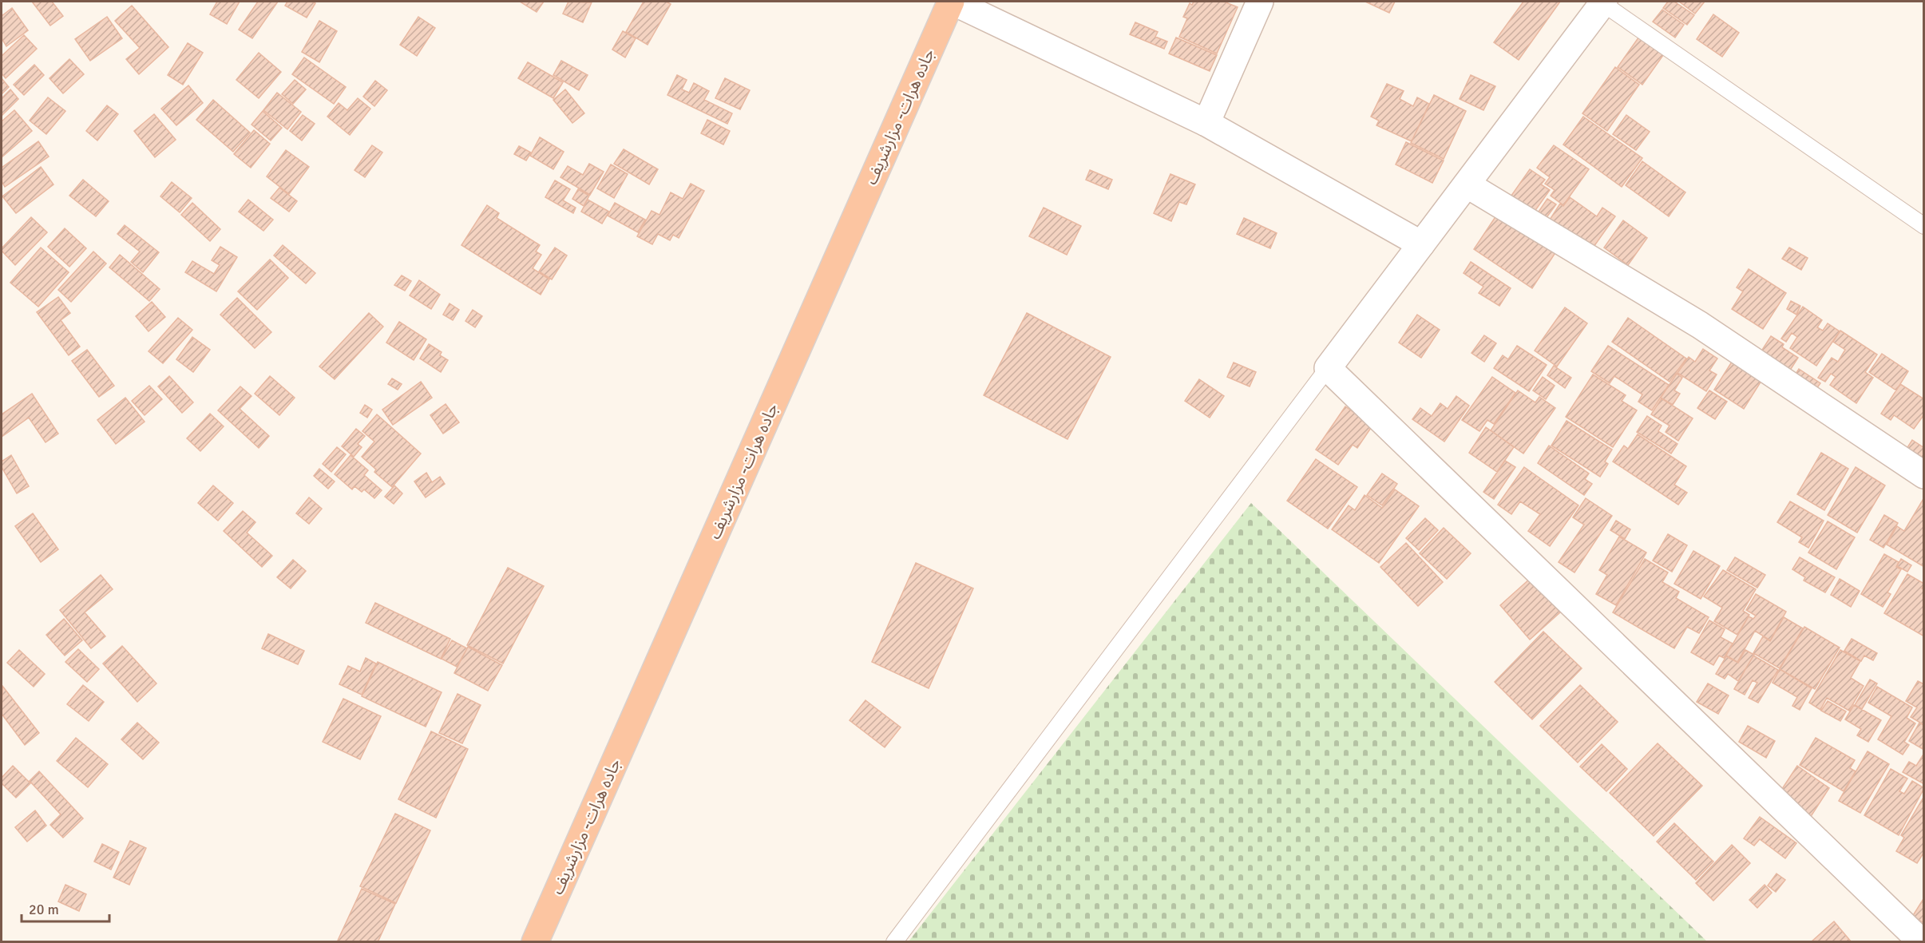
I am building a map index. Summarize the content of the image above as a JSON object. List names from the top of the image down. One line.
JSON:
{"streets":{"highway":["جاده هرات- مزارشریف"]},"scale_bar":"20 m"}
